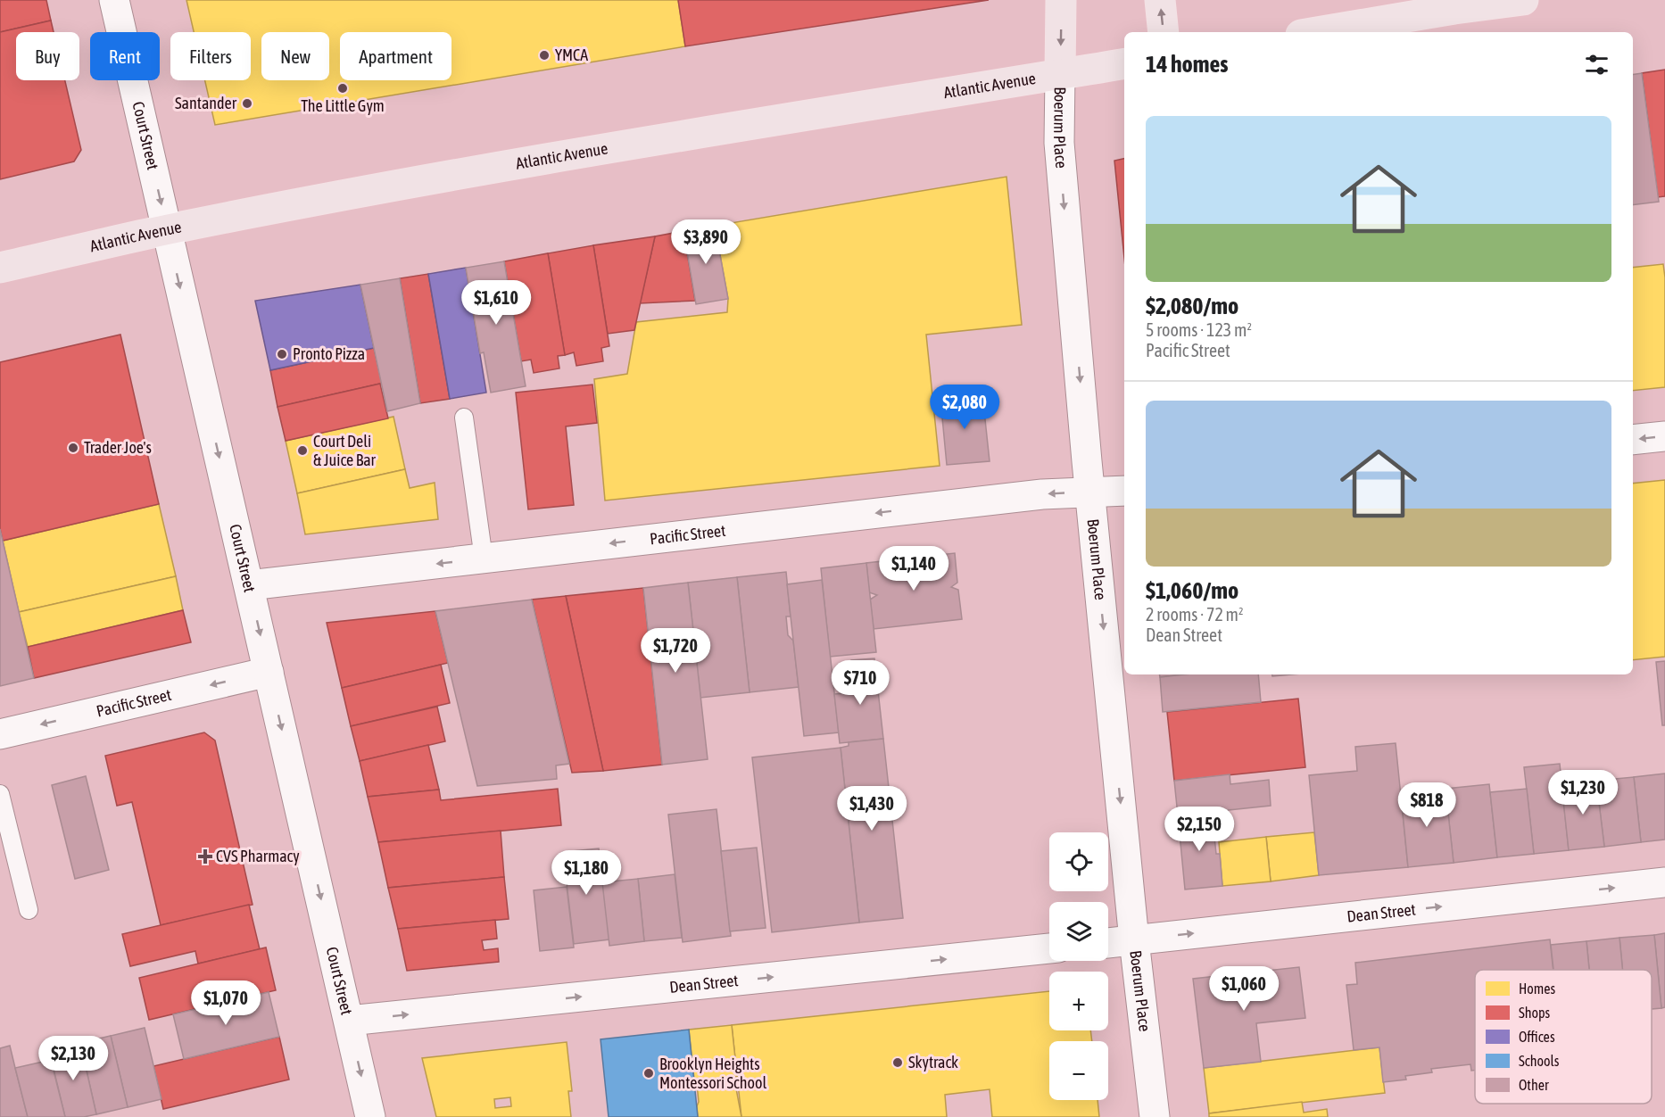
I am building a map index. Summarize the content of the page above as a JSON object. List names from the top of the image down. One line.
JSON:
{"streets":{"main road":["Atlantic Avenue","Boerum Place"],"street":["Court Street","Pacific Street","Dean Street"]},"crossings":[["Atlantic Avenue","Boerum Place"],["Atlantic Avenue","Court Street"],["Boerum Place","Pacific Street"],["Boerum Place","Dean Street"],["Court Street","Pacific Street"],["Court Street","Dean Street"]],"one_way":["Boerum Place","Court Street","Pacific Street","Dean Street"],"places":{"other":["YMCA","The Little Gym","Santander","Pronto Pizza","Trader Joe's","Court Deli & Juice Bar","Skytrack","Brooklyn Heights Montessori School"],"health":["CVS Pharmacy"]},"legend":["Homes","Shops","Offices","Schools","Other"],"page":{"chip":["Buy","Rent","Filters","New","Apartment"],"heading":"14 homes","list":[{"name":"$2,080/mo","note":"5 rooms · 123 m² · Pacific Street"},{"name":"$1,060/mo","note":"2 rooms · 72 m² · Dean Street"}],"price":["$3,890","$1,610","$2,080","$1,140","$1,720","$710","$1,230","$818","$1,430","$2,150","$1,180","$1,060","$1,070","$2,130"],"map_buttons":["+","−"]}}
